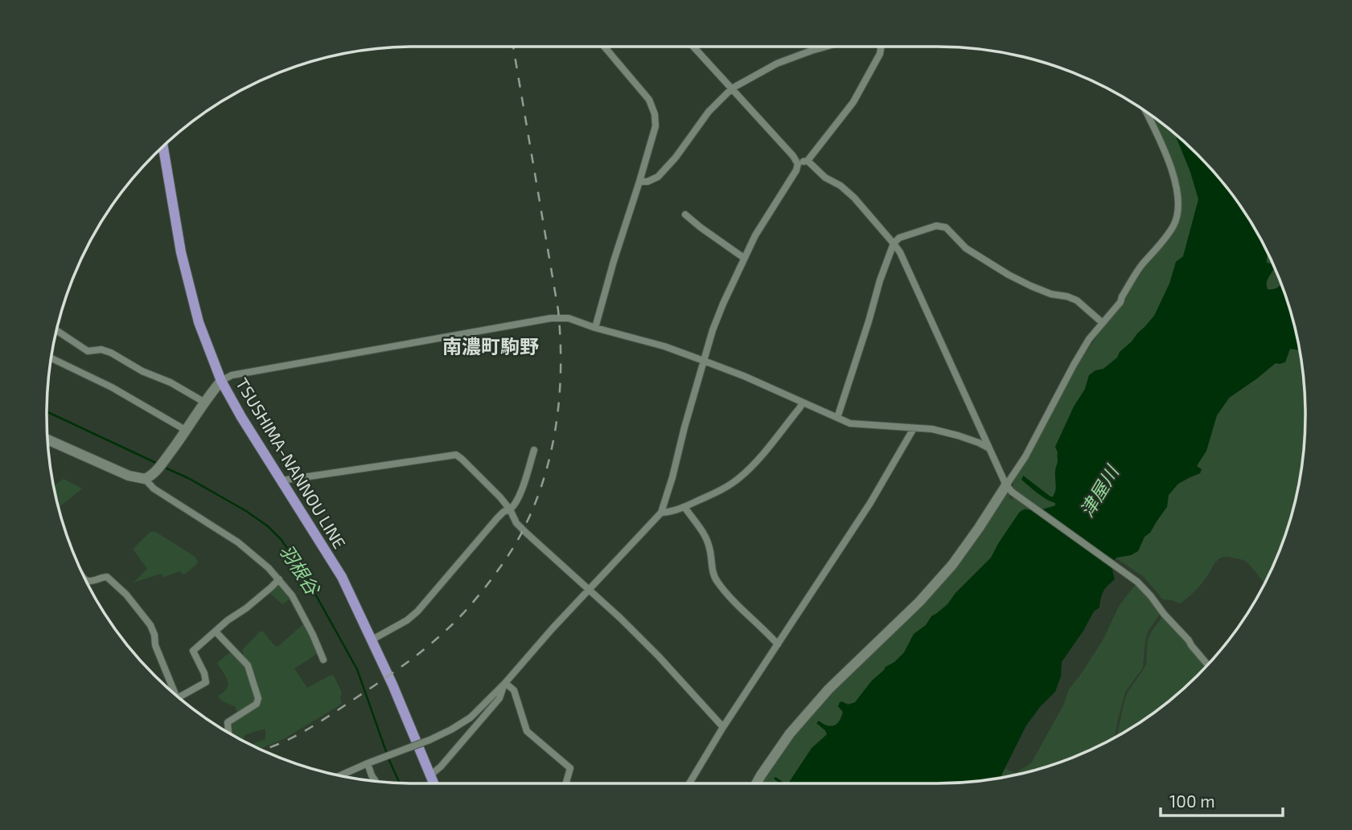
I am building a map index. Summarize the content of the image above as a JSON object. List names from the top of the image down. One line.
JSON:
{"streets":{"main road":["TSUSHIMA-NANNOU LINE"]},"districts":["南濃町駒野"],"water":["津屋川","羽根谷"],"scale_bar":"100 m"}
